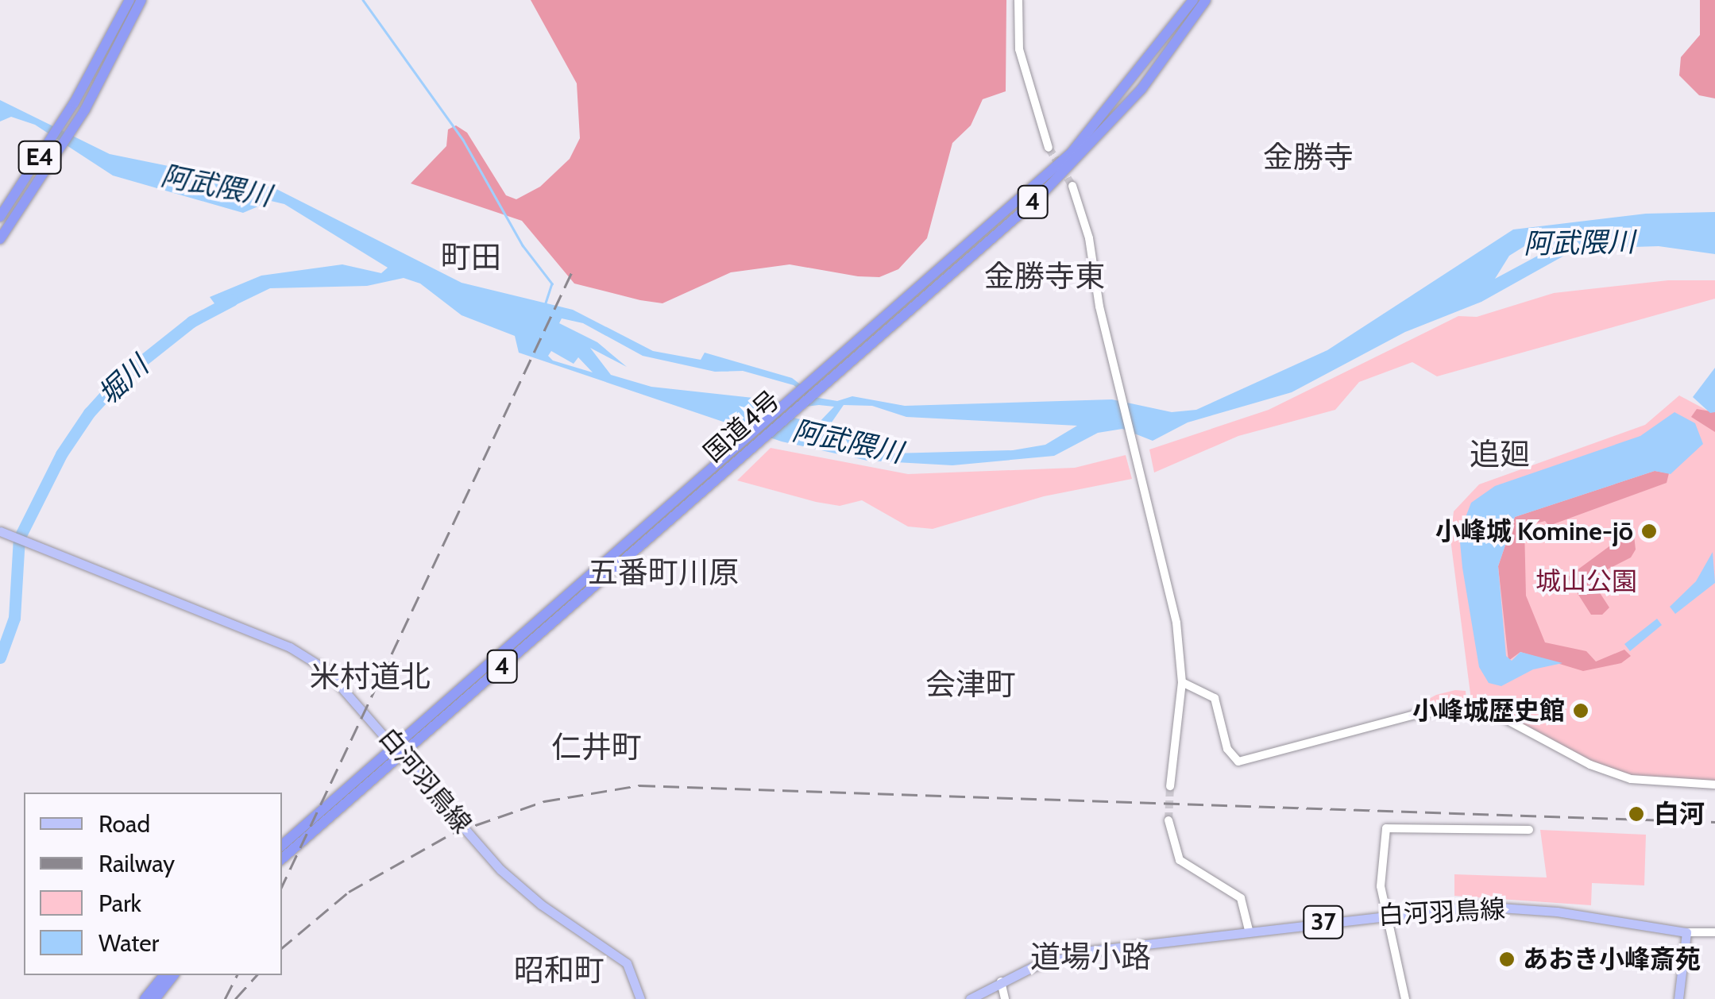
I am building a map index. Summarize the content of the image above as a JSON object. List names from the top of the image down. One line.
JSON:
{"streets":{"highway":["E4","4","国道4号"],"main road":["白河羽鳥線","37"]},"crossings":[["国道4号","白河羽鳥線"]],"districts":["金勝寺","町田","金勝寺東","追廻","五番町川原","米村道北","会津町","仁井町","道場小路","昭和町"],"water":["阿武隈川","堀川"],"parks":["城山公園"],"places":["小峰城 Komine-jō","小峰城歴史館","白河","あおき小峰斎苑"],"legend":["Road","Railway","Park","Water"]}
